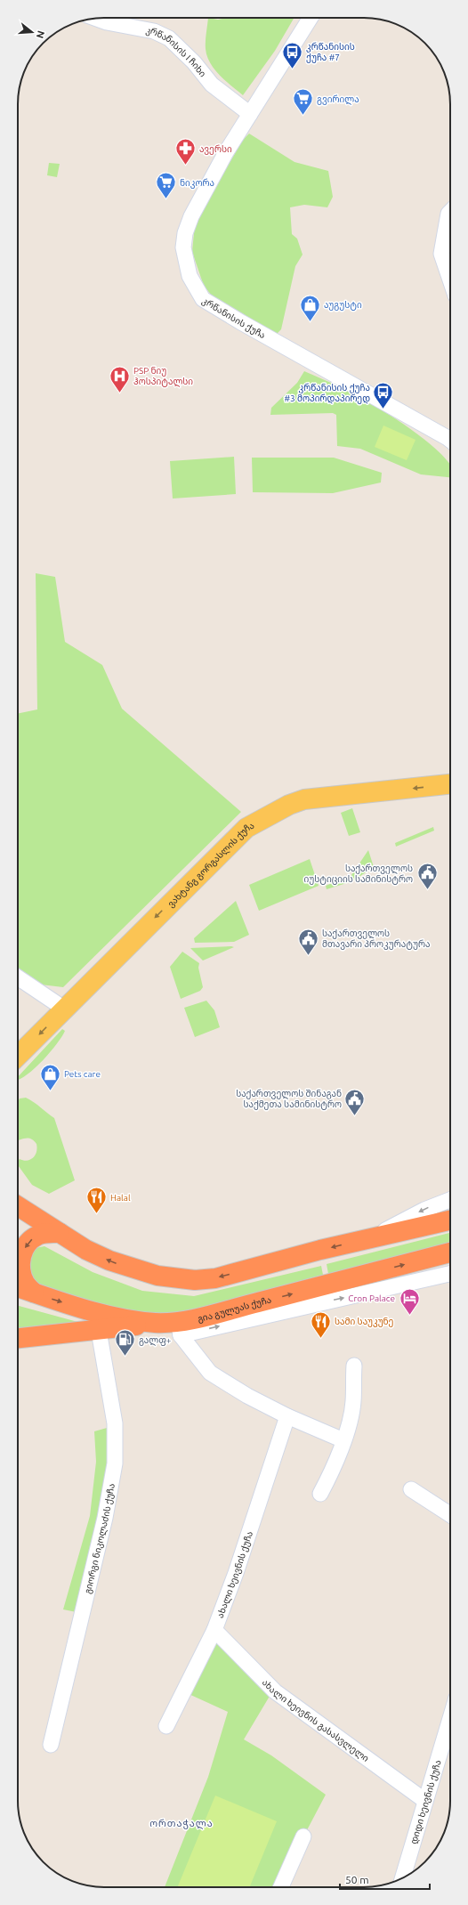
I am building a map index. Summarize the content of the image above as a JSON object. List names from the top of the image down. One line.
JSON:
{"streets":{"highway":["გია გულუას ქუჩა"],"main road":["ვახტანგ გორგასლის ქუჩა"],"street":["კრწანისის I ჩიხი","კრწანისის ქუჩა","გიორგი ნიკოლაძის ქუჩა","ახალი ხეივნის ქუჩა","ახალი ხეივნის გასასვლელი","დიდი ხეივნის ქუჩა"]},"crossings":[["კრწანისის I ჩიხი","კრწანისის ქუჩა"],["ახალი ხეივნის ქუჩა","ახალი ხეივნის გასასვლელი"],["ახალი ხეივნის გასასვლელი","დიდი ხეივნის ქუჩა"]],"one_way":["ვახტანგ გორგასლის ქუჩა"],"districts":["ორთაჭალა"],"places":{"bus stop":["კრწანისის ქუჩა #7","კრწანისის ქუჩა #3 მოპირდაპირედ"],"supermarket":["გვირილა","ნიკორა"],"pharmacy":["ავერსი"],"shop":["აუგუსტი","Pets care"],"hospital":["PSP ნიუ ჰოსპიტალსი"],"public building":["საქართველოს იუსტიციის სამინისტრო","საქართველოს მთავარი პროკურატურა","საქართველოს შინაგან საქმეთა სამინისტრო"],"restaurant":["Halal","სამი საუკუნე"],"hotel":["Cron Palace"],"fuel station":["გალფ+"]},"scale_bar":"50 m","north":"right"}
